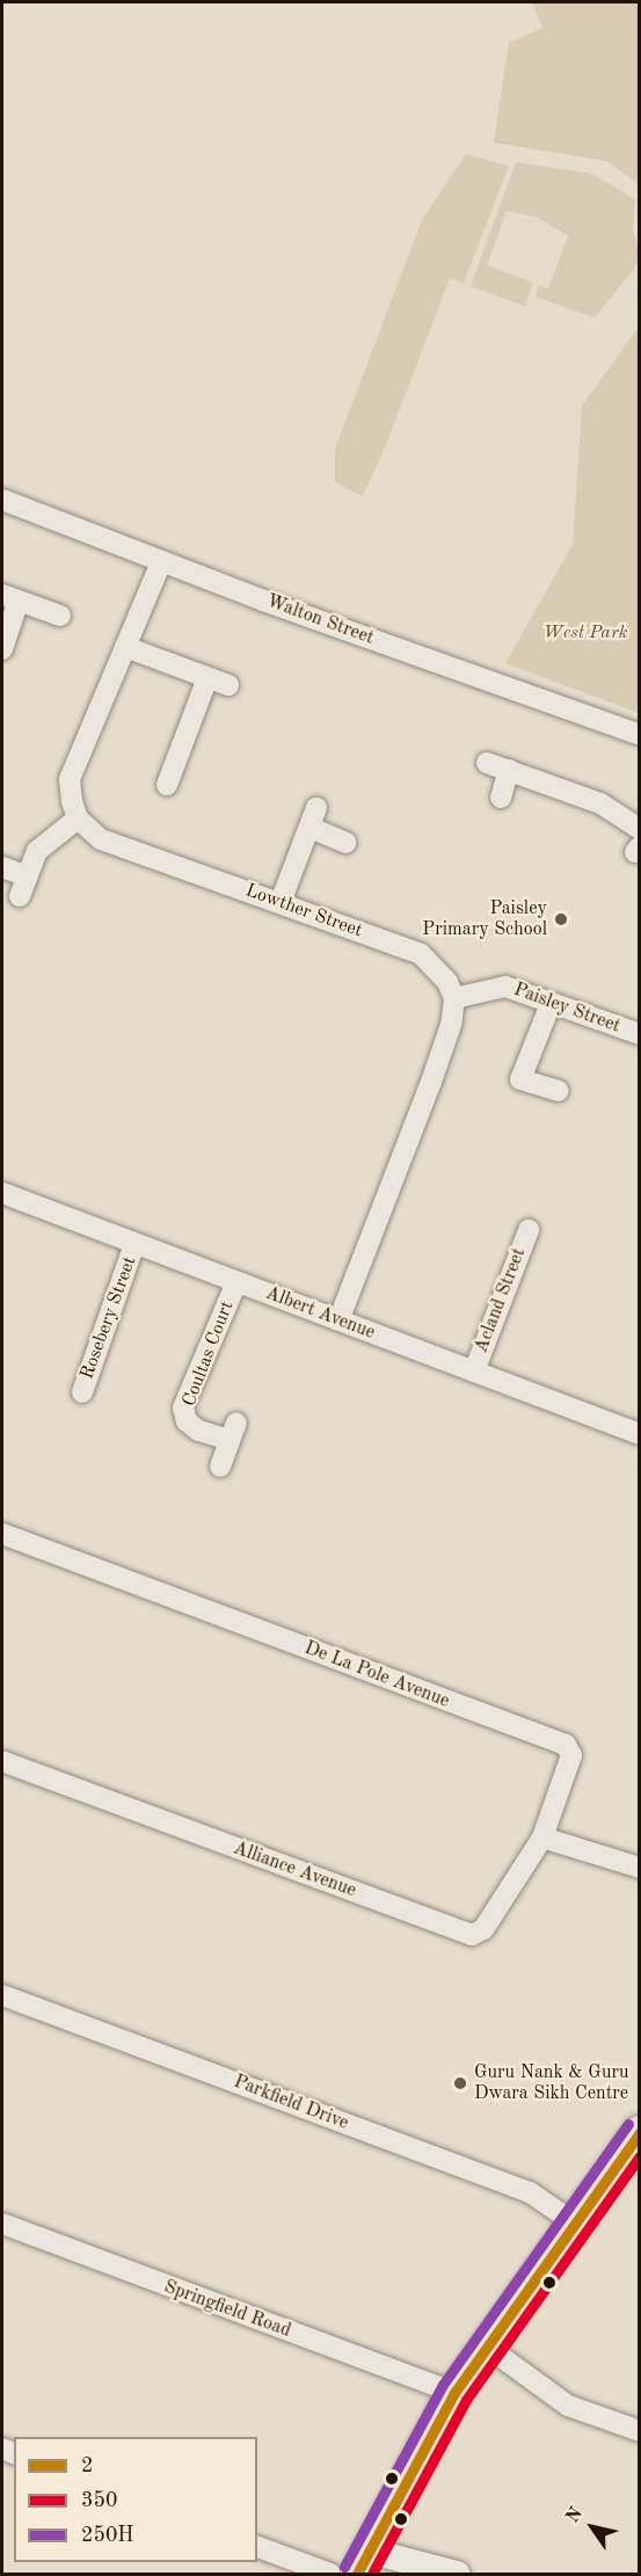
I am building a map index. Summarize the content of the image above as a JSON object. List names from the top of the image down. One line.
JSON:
{"streets":{"street":["Walton Street","Lowther Street","Paisley Street","Acland Street","Albert Avenue","Rosebery Street","Coultas Court","De La Pole Avenue","Alliance Avenue","Parkfield Drive","Springfield Road"]},"crossings":[["Lowther Street","Paisley Street"],["Acland Street","Albert Avenue"],["Albert Avenue","Rosebery Street"],["Albert Avenue","Coultas Court"],["De La Pole Avenue","Alliance Avenue"]],"parks":["West Park"],"places":["Paisley Primary School","Guru Nank & Guru Dwara Sikh Centre"],"lines":["transit line 250H","transit line 2","transit line 350"],"legend":["2","350","250H"],"north":"top left"}
